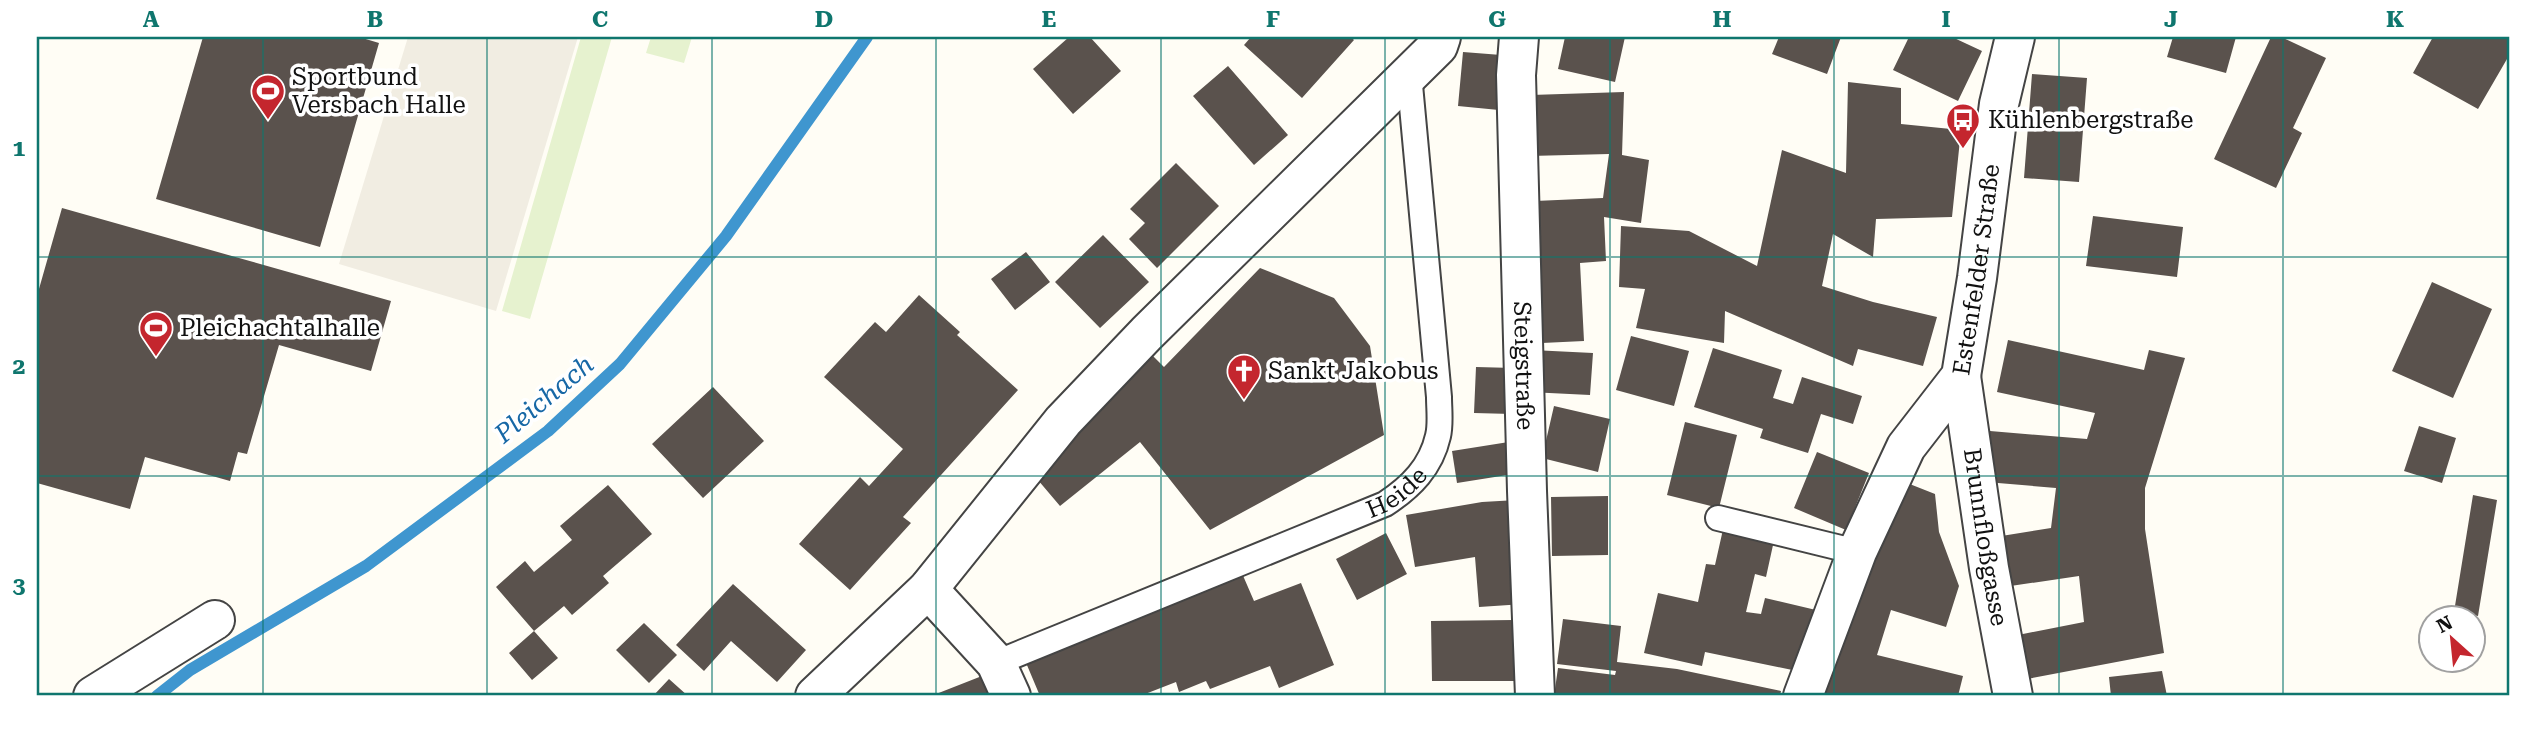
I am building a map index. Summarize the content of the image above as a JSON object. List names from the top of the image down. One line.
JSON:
{"streets":{"street":["Estenfelder Straße","Steigstraße","Brunnfloßgasse"],"lane":["Heide"]},"crossings":[["Estenfelder Straße","Brunnfloßgasse"]],"water":["Pleichach"],"places":{"sports":["Sportbund Versbach Halle","Pleichachtalhalle"],"bus stop":["Kühlenbergstraße"],"church":["Sankt Jakobus"]},"north":"top left","grid":{"columns":["A","B","C","D","E","F","G","H","I","J","K"],"rows":["1","2","3"]}}
